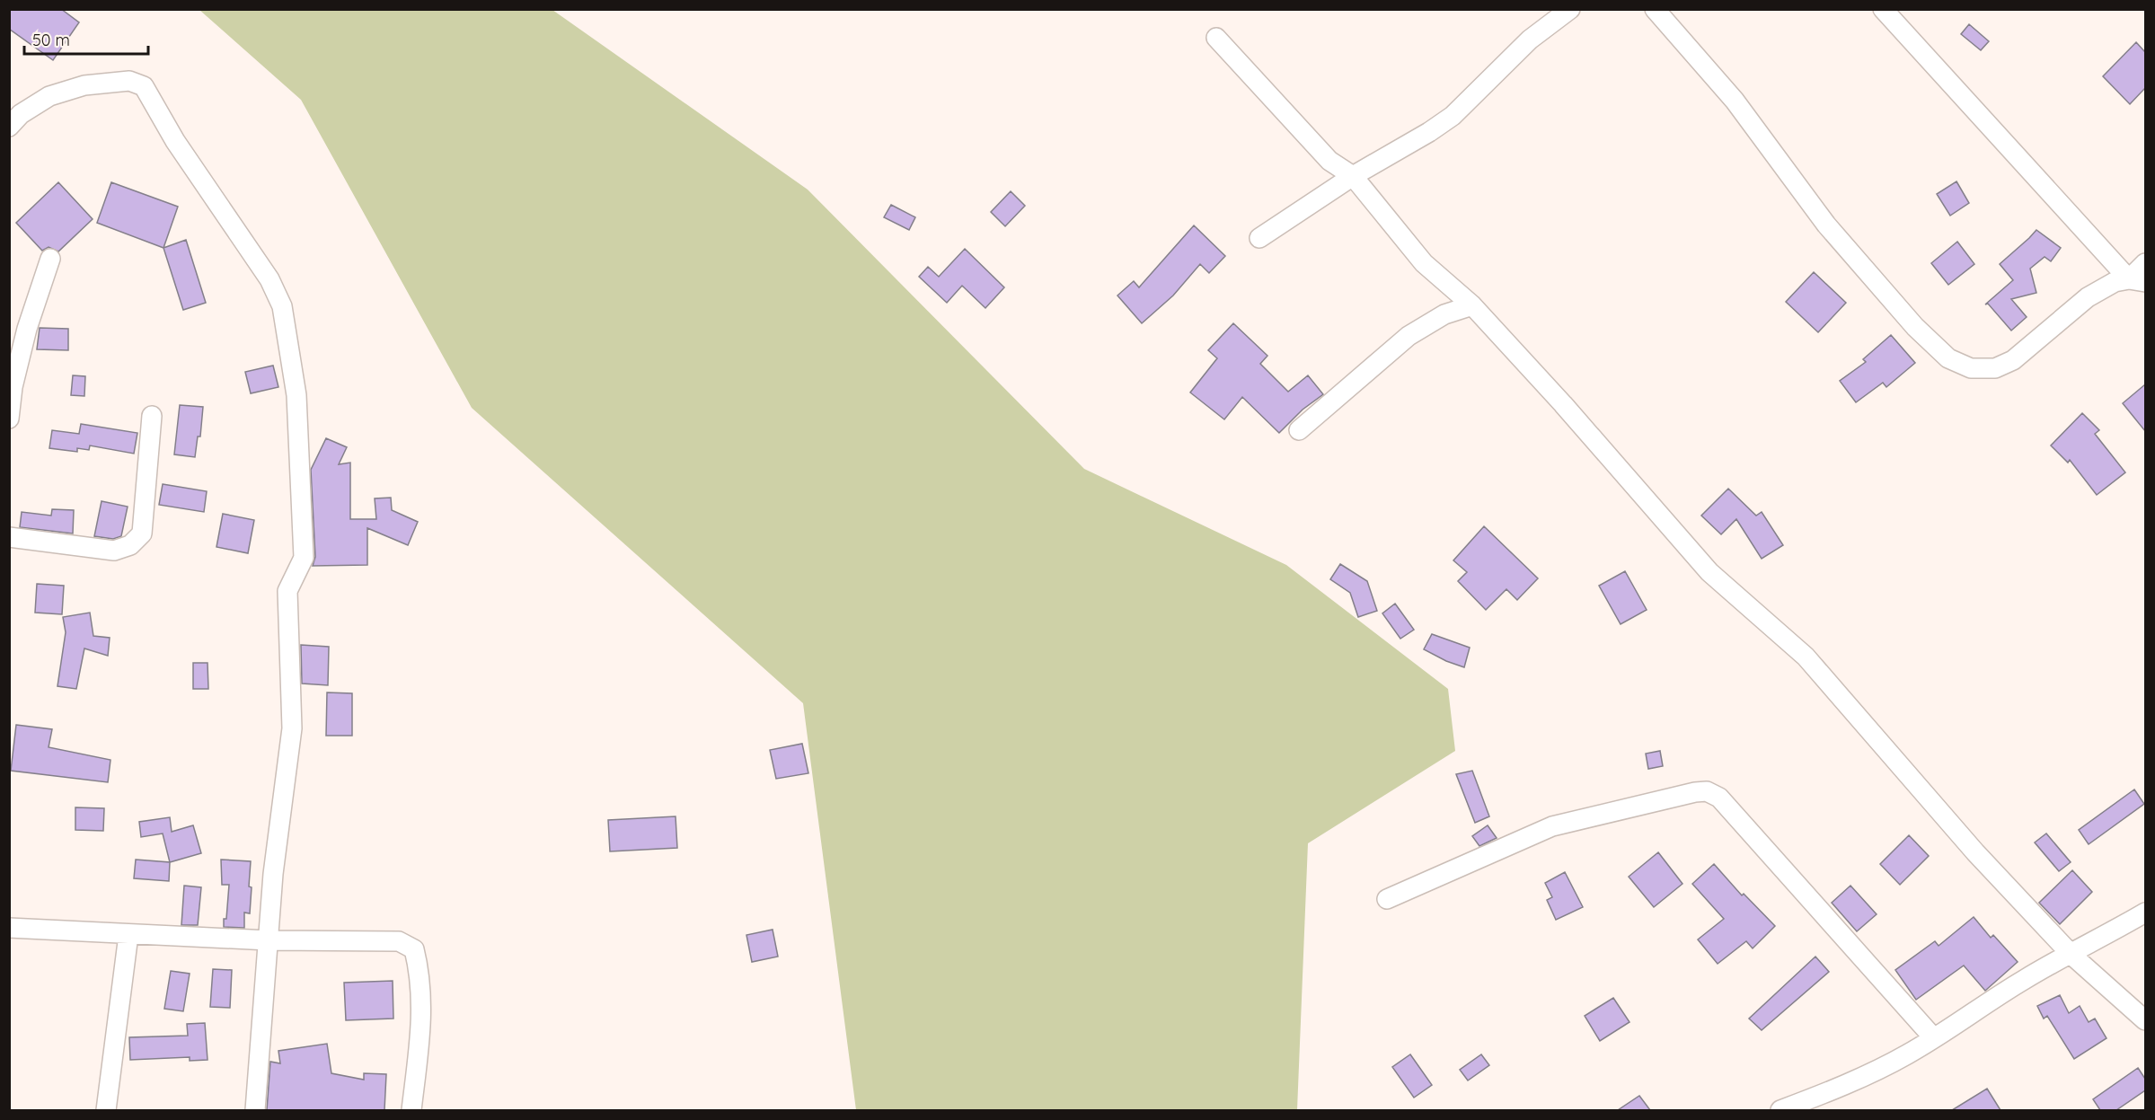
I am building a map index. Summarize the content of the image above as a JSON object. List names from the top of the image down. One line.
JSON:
{"scale_bar":"50 m"}
